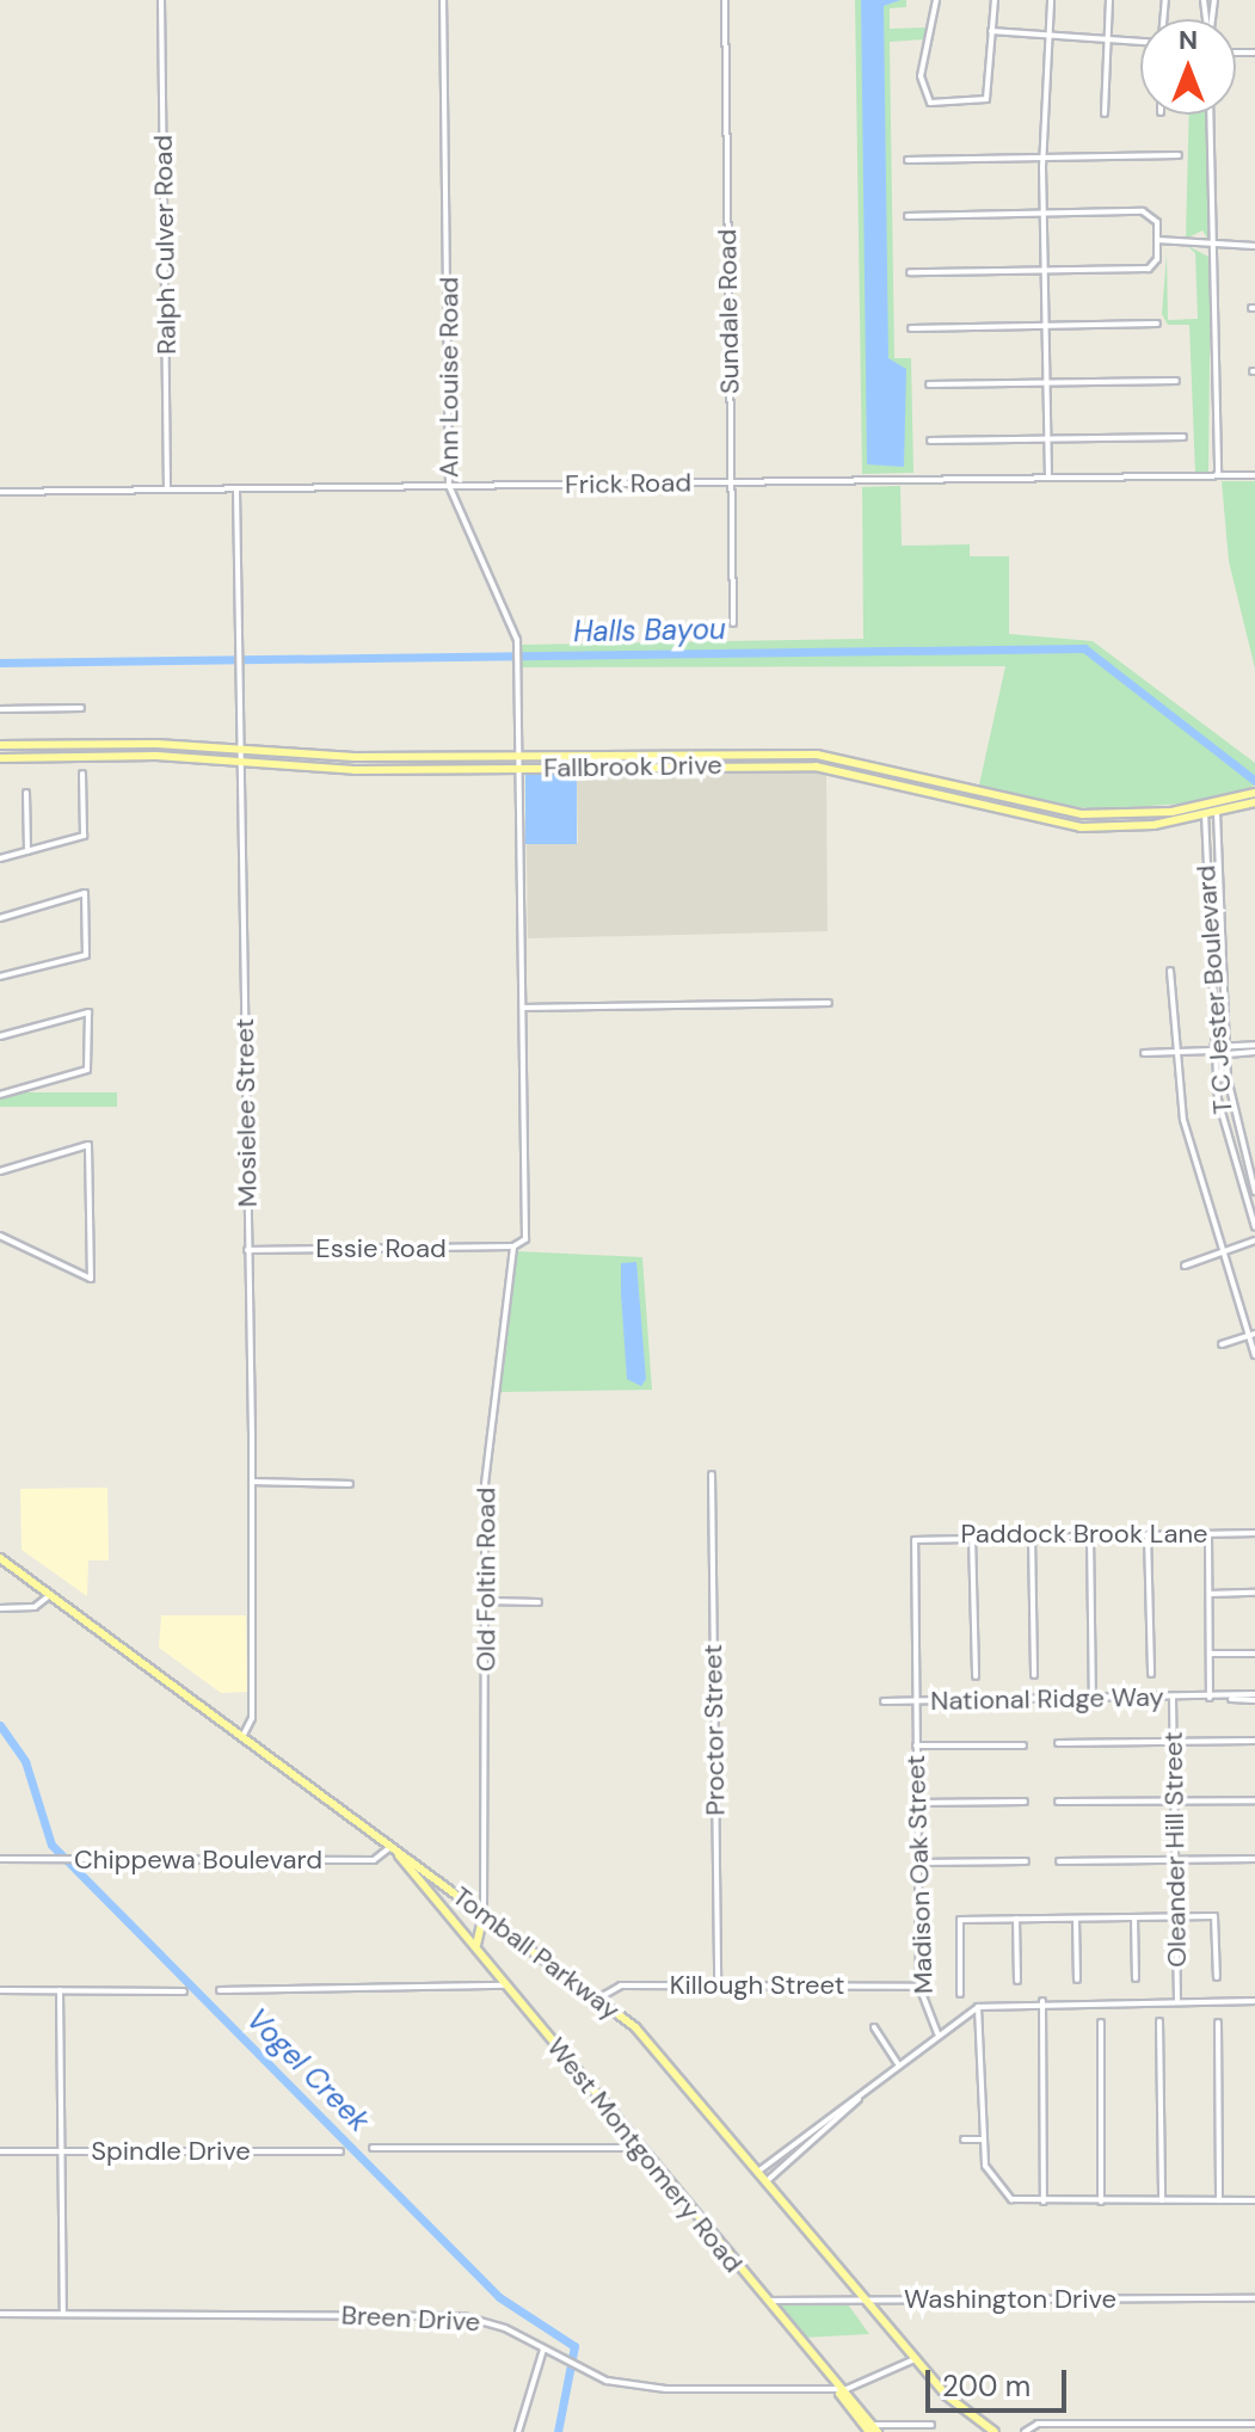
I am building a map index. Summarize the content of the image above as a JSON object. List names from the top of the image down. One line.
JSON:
{"streets":{"main road":["Fallbrook Drive","Tomball Parkway","West Montgomery Road"],"street":["Ralph Culver Road","Sundale Road","Ann Louise Road","Frick Road","T C Jester Boulevard","Mosielee Street","Essie Road","Paddock Brook Lane","Old Foltin Road","National Ridge Way","Proctor Street","Oleander Hill Street","Chippewa Boulevard","Madison Oak Street","Killough Street","Spindle Drive","Washington Drive","Breen Drive"]},"crossings":[["Ralph Culver Road","Frick Road"],["Sundale Road","Frick Road"],["Ann Louise Road","Frick Road"],["Ann Louise Road","Fallbrook Drive"],["Ann Louise Road","Essie Road"],["Ann Louise Road","Old Foltin Road"],["Frick Road","Mosielee Street"],["Fallbrook Drive","T C Jester Boulevard"],["Fallbrook Drive","Mosielee Street"],["Mosielee Street","Essie Road"],["Mosielee Street","Tomball Parkway"],["Essie Road","Old Foltin Road"],["Paddock Brook Lane","Madison Oak Street"],["Old Foltin Road","Tomball Parkway"],["National Ridge Way","Oleander Hill Street"],["National Ridge Way","Madison Oak Street"],["Proctor Street","Killough Street"],["Chippewa Boulevard","Tomball Parkway"],["Chippewa Boulevard","West Montgomery Road"],["Madison Oak Street","Killough Street"],["Tomball Parkway","Killough Street"],["Tomball Parkway","West Montgomery Road"],["Tomball Parkway","Washington Drive"],["Tomball Parkway","Breen Drive"],["West Montgomery Road","Washington Drive"],["West Montgomery Road","Breen Drive"]],"water":["Halls Bayou","Vogel Creek"],"scale_bar":"200 m","north":"top"}
